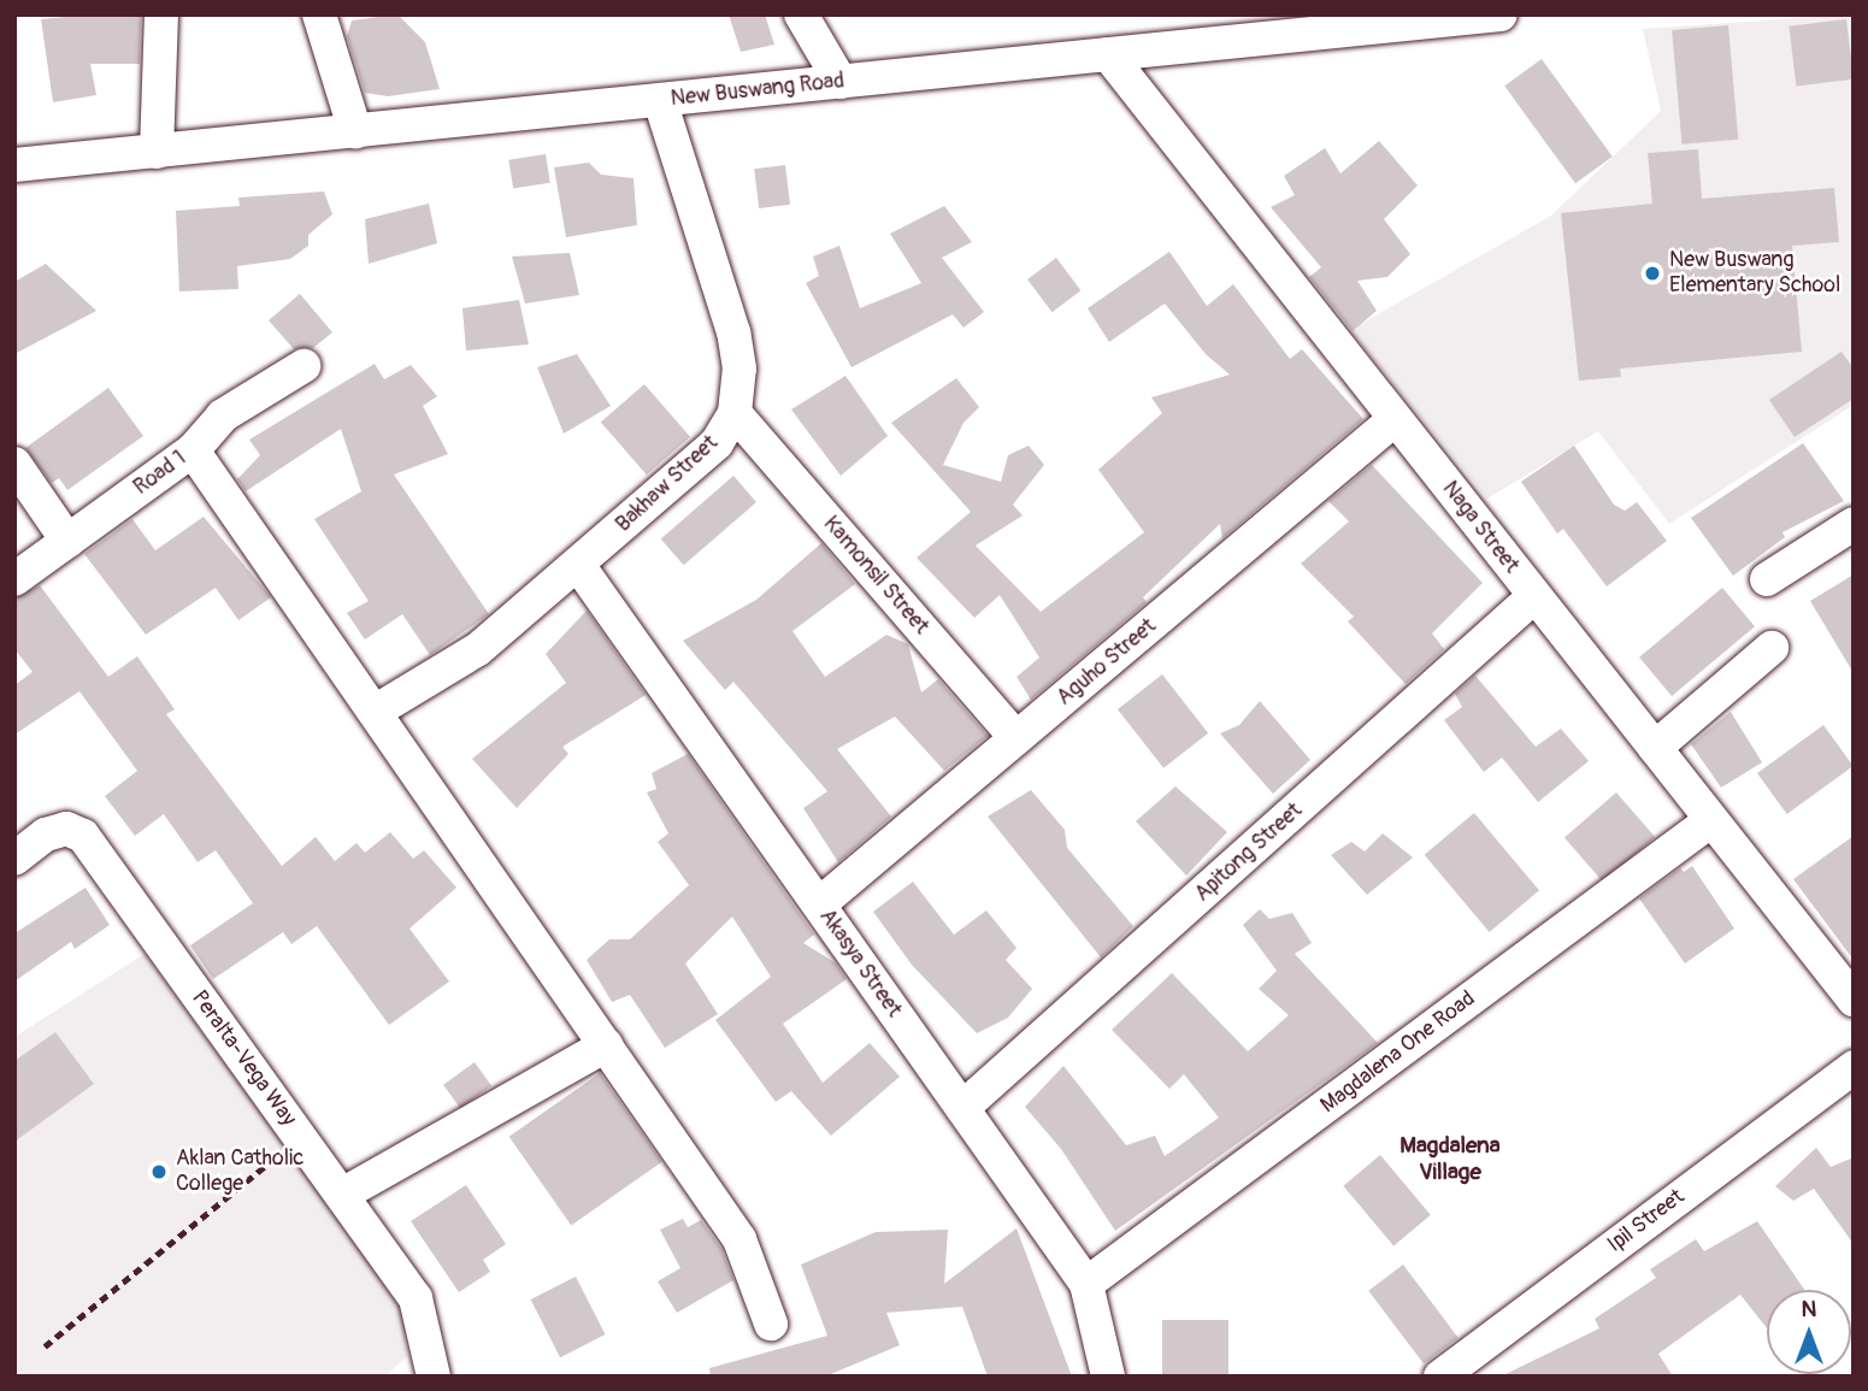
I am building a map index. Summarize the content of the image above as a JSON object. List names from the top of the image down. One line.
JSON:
{"streets":{"street":["New Buswang Road","Road 1","Bakhaw Street","Naga Street","Kamonsil Street","Aguho Street","Apitong Street","Akasya Street","Magdalena One Road","Peralta-Vega Way","Ipil Street"]},"crossings":[["New Buswang Road","Bakhaw Street"],["New Buswang Road","Naga Street"],["Bakhaw Street","Kamonsil Street"],["Bakhaw Street","Akasya Street"],["Naga Street","Aguho Street"],["Naga Street","Apitong Street"],["Naga Street","Magdalena One Road"],["Kamonsil Street","Aguho Street"],["Aguho Street","Akasya Street"],["Apitong Street","Akasya Street"],["Akasya Street","Magdalena One Road"]],"districts":["Magdalena Village"],"places":["New Buswang Elementary School","Aklan Catholic College"],"north":"top"}
